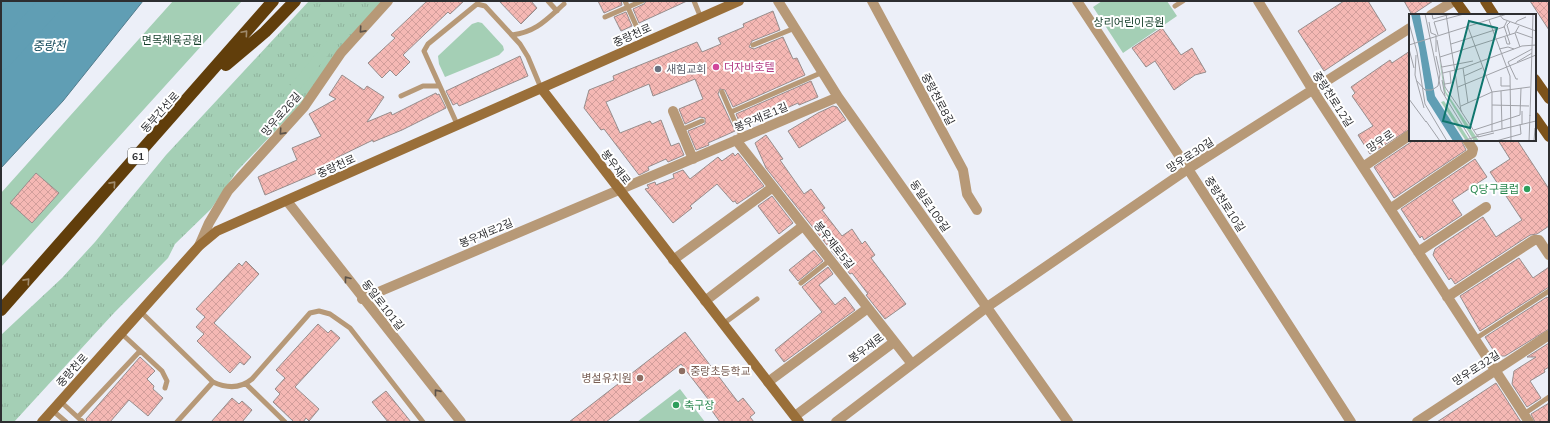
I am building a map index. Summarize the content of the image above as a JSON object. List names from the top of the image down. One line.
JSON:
{"streets":{"highway":["동부간선로","61"],"main road":["중랑천로","봉우재로"],"street":["중랑천로8길","중랑천로12길","망우로26길","봉우재로1길","망우로","망우로30길","중랑천로10길","동일로109길","봉우재로2길","봉우재로5길","동일로101길","망우로32길"]},"crossings":[["중랑천로","망우로26길"],["중랑천로","봉우재로"],["중랑천로","동일로101길"],["중랑천로12길","망우로"],["중랑천로12길","망우로30길"],["중랑천로12길","망우로32길"],["봉우재로1길","봉우재로"],["봉우재로1길","동일로109길"],["봉우재로1길","봉우재로2길"],["봉우재로1길","봉우재로5길"],["망우로30길","중랑천로10길"],["망우로30길","동일로109길"],["봉우재로","봉우재로2길"],["봉우재로","봉우재로5길"],["봉우재로2길","동일로101길"]],"one_way":["동부간선로","망우로26길","동일로101길"],"water":["중랑천"],"parks":["상리어린이공원","면목체육공원"],"places":["더자바호텔","새힘교회","Q당구클럽","중랑초등학교","병설유치원","축구장"]}
